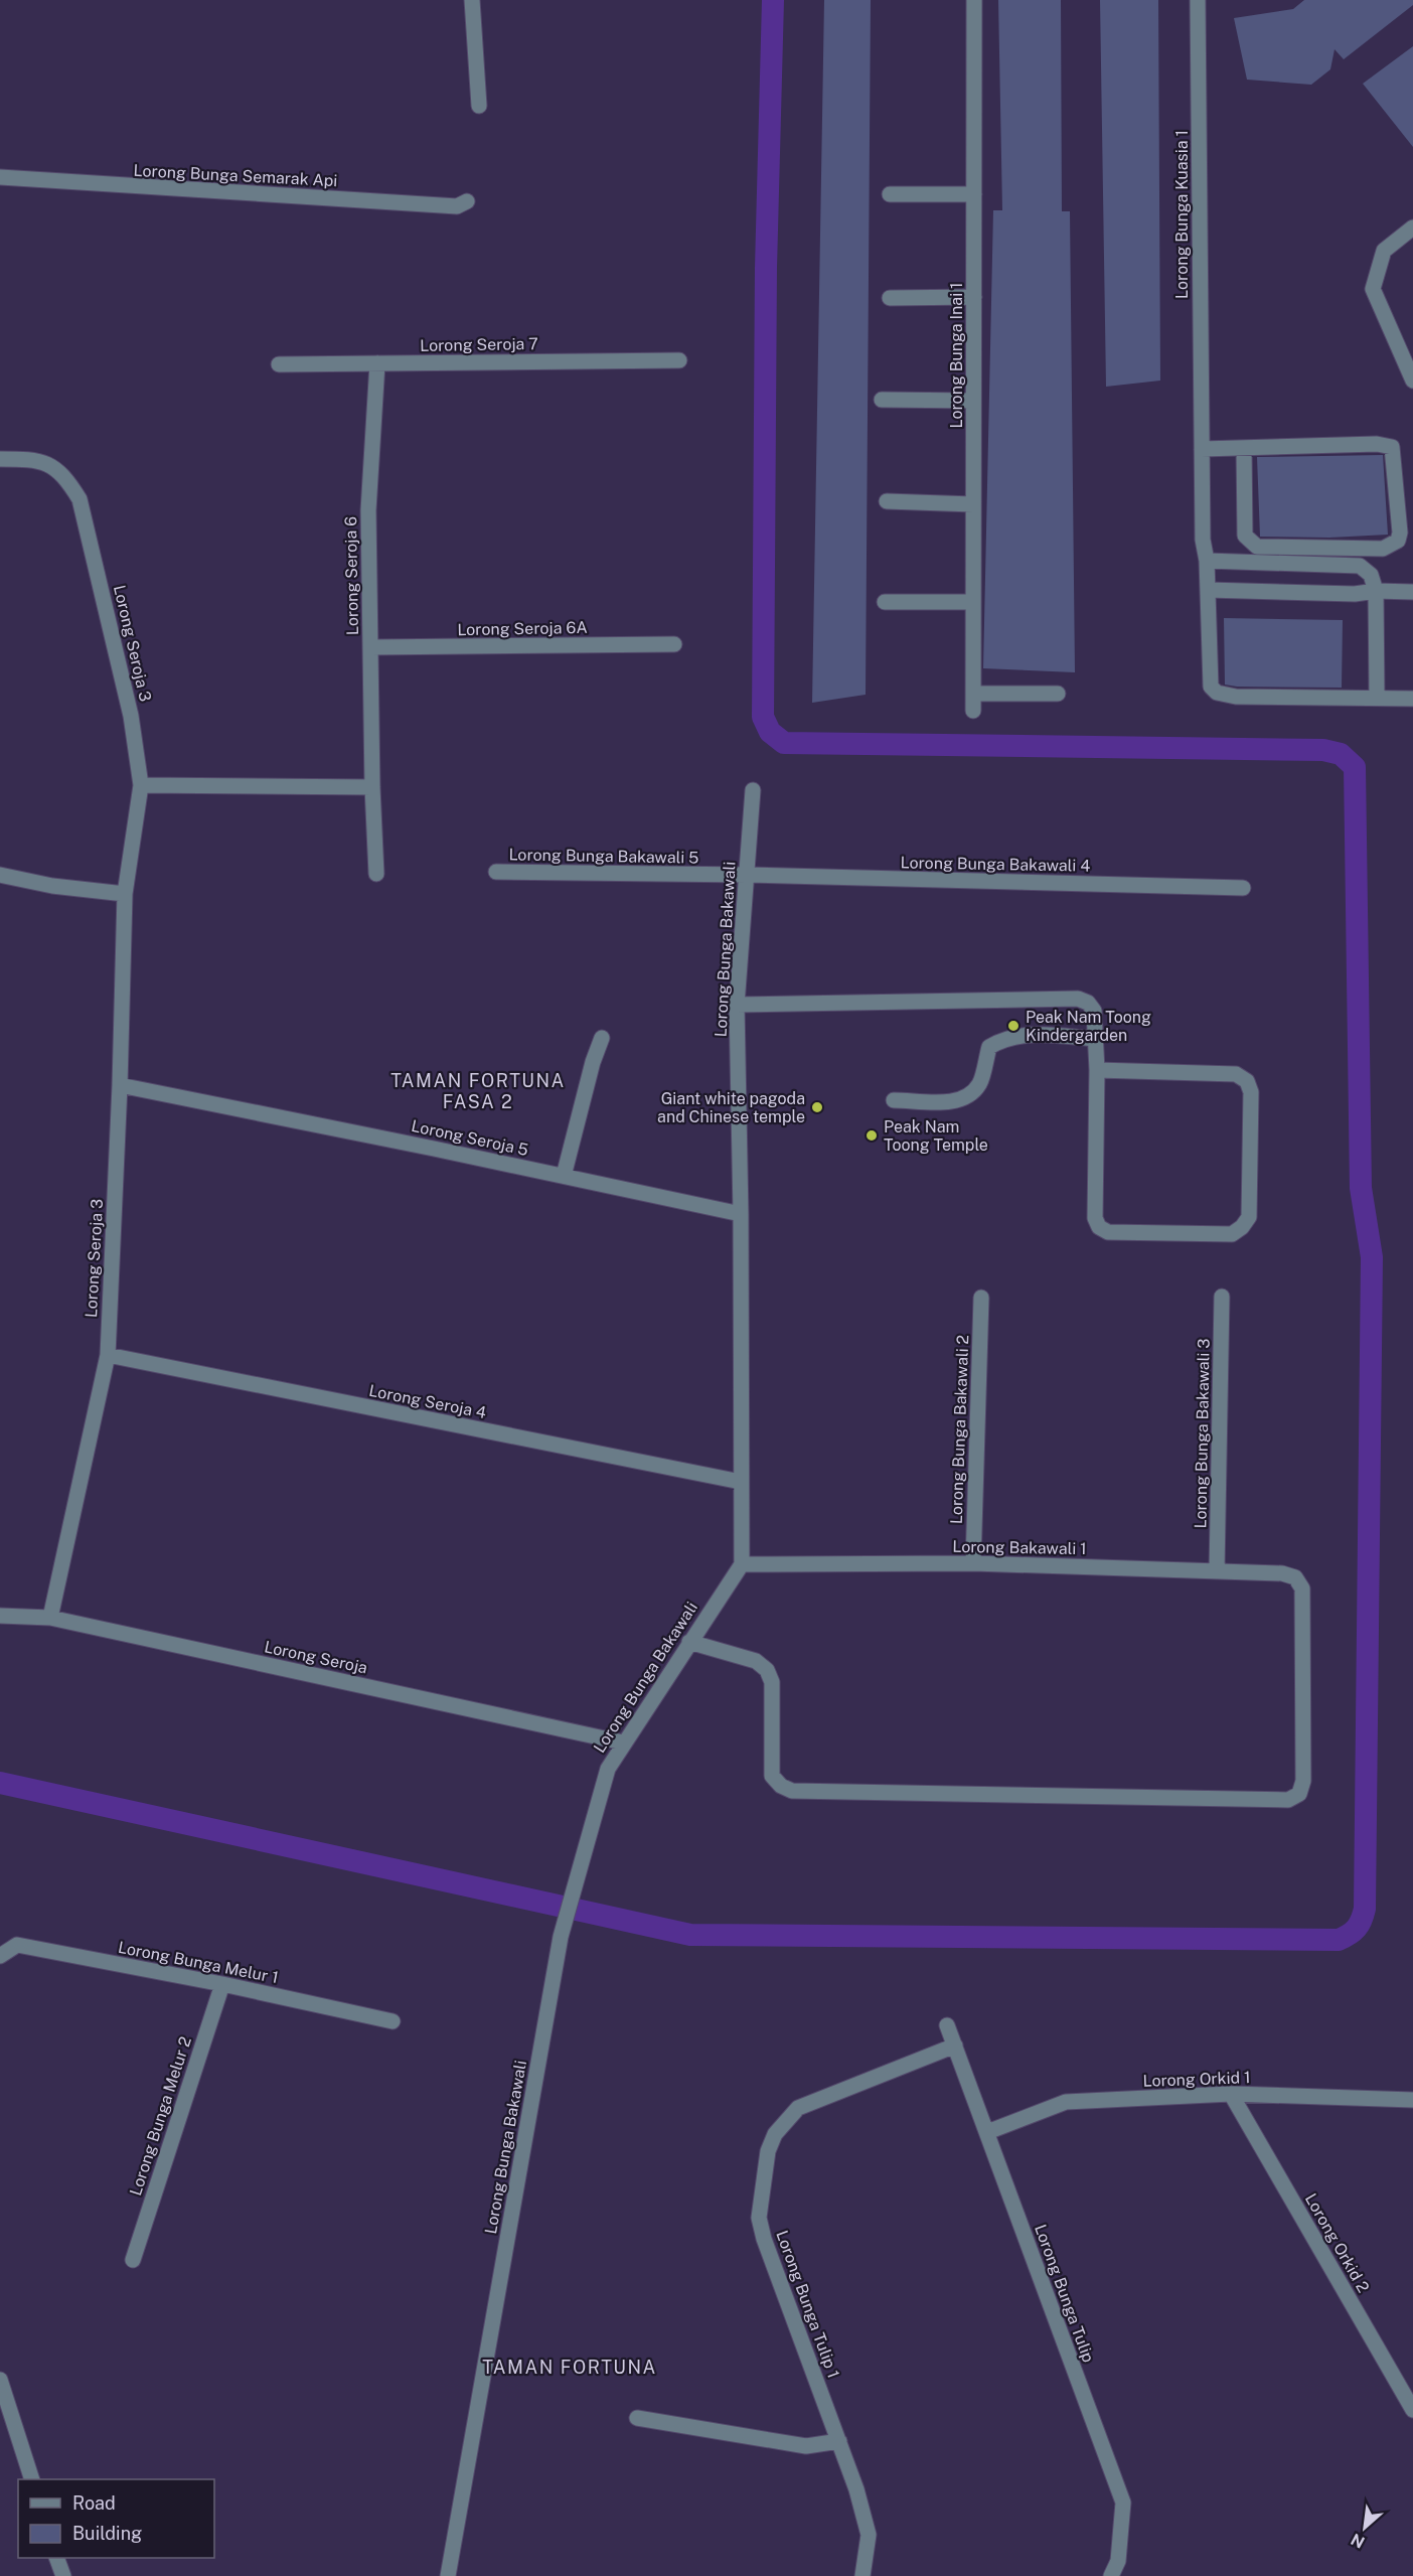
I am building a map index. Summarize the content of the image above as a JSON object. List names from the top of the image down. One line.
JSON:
{"streets":{"street":["Lorong Bunga Semarak Api","Lorong Bunga Kuasia 1","Lorong Seroja 7","Lorong Bunga Inai 1","Lorong Seroja 6","Lorong Seroja 6A","Lorong Seroja 3","Lorong Bunga Bakawali 5","Lorong Bunga Bakawali 4","Lorong Bunga Bakawali","Lorong Seroja 5","Lorong Seroja 4","Lorong Bunga Bakawali 2","Lorong Bunga Bakawali 3","Lorong Bakawali 1","Lorong Seroja","Lorong Bunga Melur 1","Lorong Orkid 1","Lorong Bunga Melur 2","Lorong Orkid 2","Lorong Bunga Tulip","Lorong Bunga Tulip 1"]},"crossings":[["Lorong Seroja 7","Lorong Seroja 6"],["Lorong Seroja 6","Lorong Seroja 6A"],["Lorong Seroja 3","Lorong Seroja 5"],["Lorong Seroja 3","Lorong Seroja 4"],["Lorong Seroja 3","Lorong Seroja"],["Lorong Bunga Bakawali 5","Lorong Bunga Bakawali 4"],["Lorong Bunga Bakawali 5","Lorong Bunga Bakawali"],["Lorong Bunga Bakawali 4","Lorong Bunga Bakawali"],["Lorong Bunga Bakawali","Lorong Seroja 5"],["Lorong Bunga Bakawali","Lorong Seroja 4"],["Lorong Bunga Bakawali","Lorong Bakawali 1"],["Lorong Bunga Bakawali","Lorong Seroja"],["Lorong Bunga Bakawali 2","Lorong Bakawali 1"],["Lorong Bunga Bakawali 3","Lorong Bakawali 1"],["Lorong Bunga Melur 1","Lorong Bunga Melur 2"],["Lorong Orkid 1","Lorong Orkid 2"],["Lorong Orkid 1","Lorong Bunga Tulip"],["Lorong Bunga Tulip","Lorong Bunga Tulip 1"]],"districts":["TAMAN FORTUNA FASA 2","TAMAN FORTUNA"],"places":["Peak Nam Toong Kindergarden","Giant white pagoda and Chinese temple","Peak Nam Toong Temple"],"legend":["Road","Building"],"north":"bottom left"}
